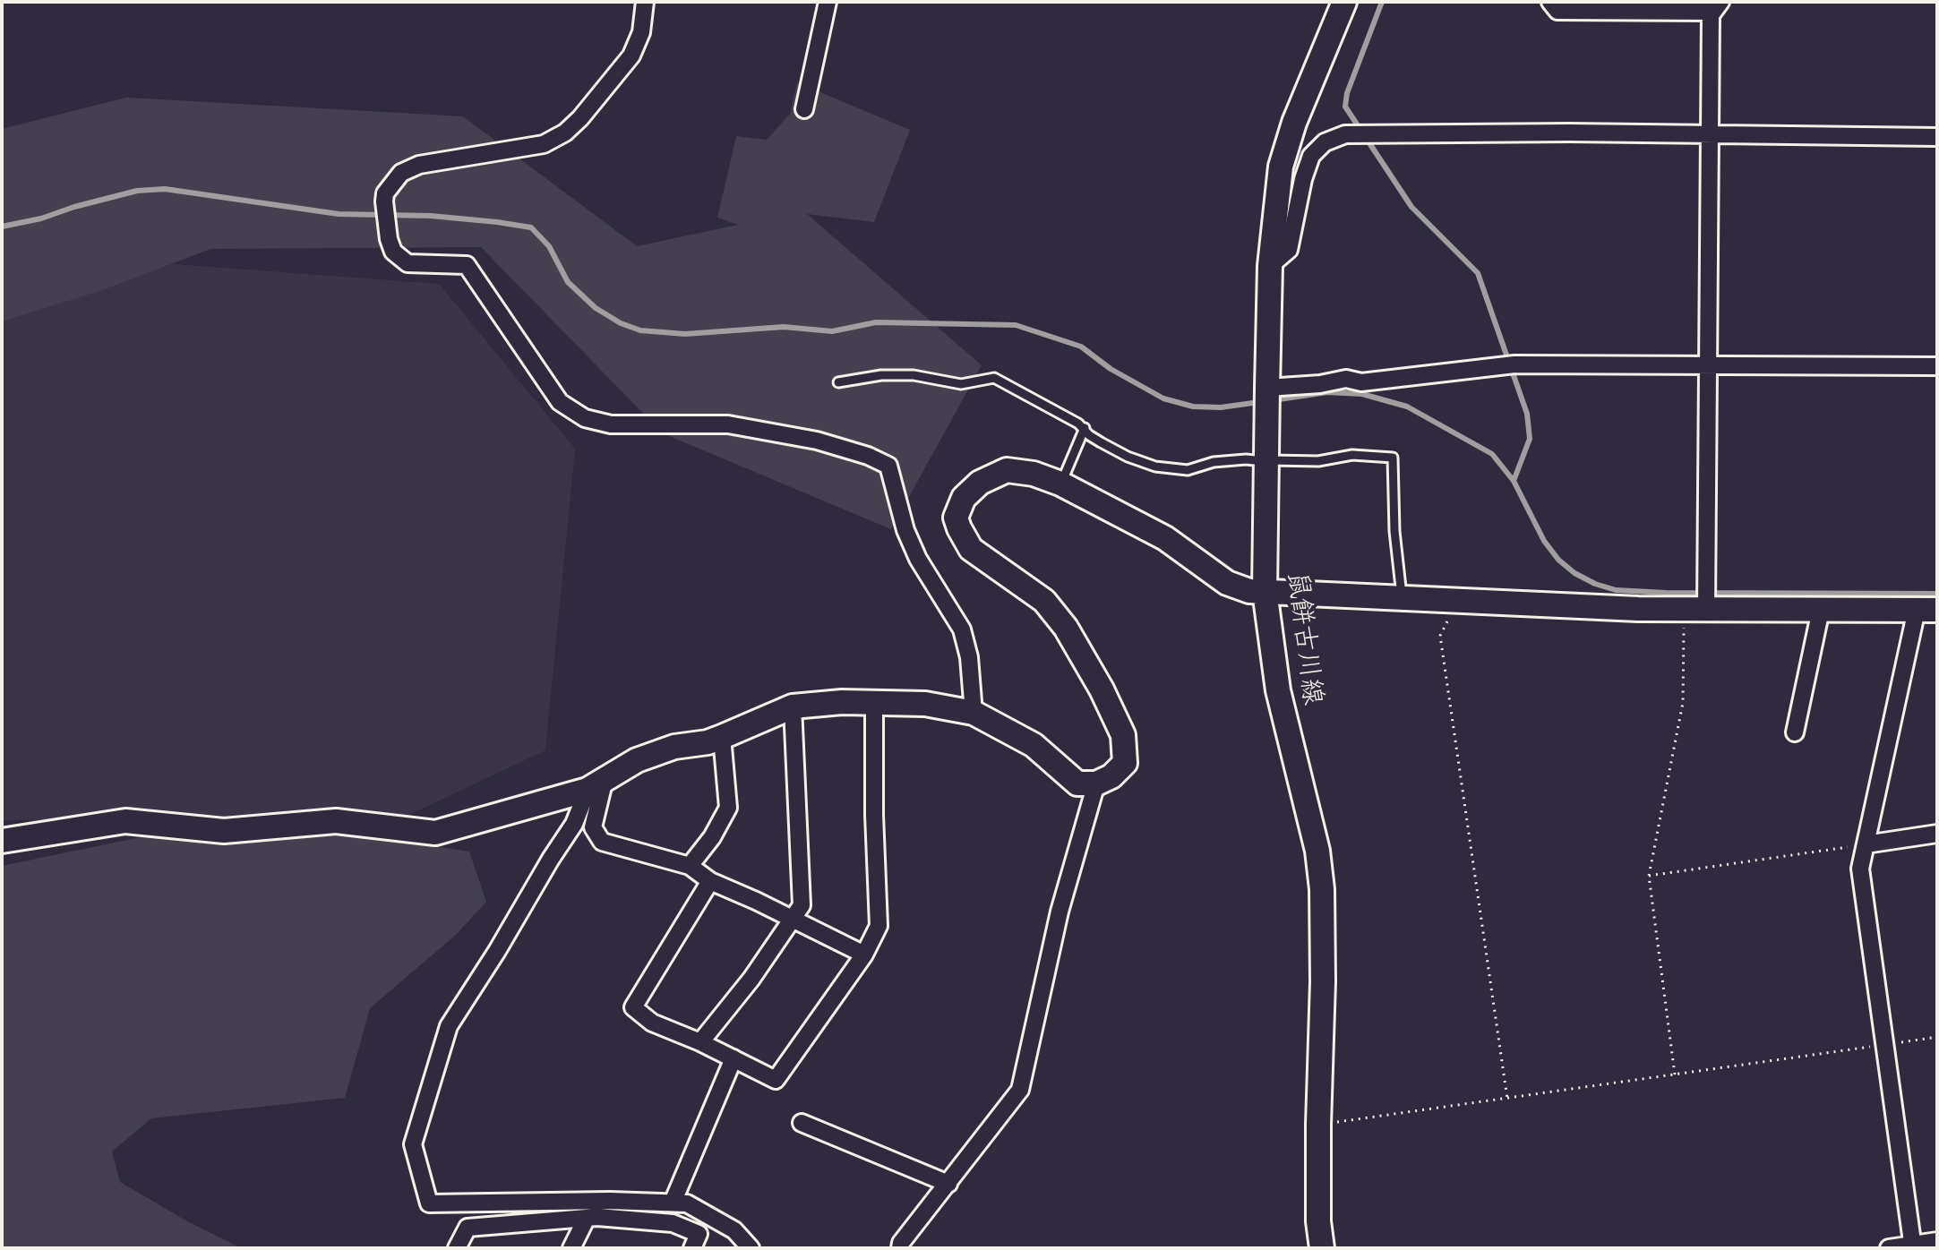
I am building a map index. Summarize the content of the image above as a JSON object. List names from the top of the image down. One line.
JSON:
{"streets":{"street":["鼠餅古川線"]}}
